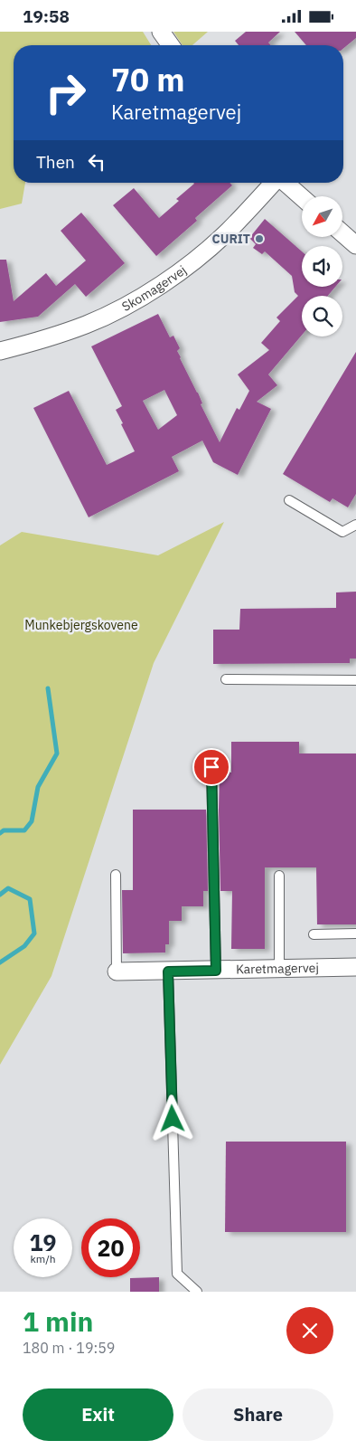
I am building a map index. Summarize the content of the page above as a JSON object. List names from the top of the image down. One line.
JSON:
{"streets":{"street":["Skomagervej","Karetmagervej"]},"parks":["Munkebjergskovene"],"places":["CURIT"],"north":"bottom left","page":{"status":"19:58","turn":["70 m","Karetmagervej"],"then":"Then","speed":"19 km/h","limit":"20","heading":["1 min","180 m · 19:59"],"buttons":["Exit","Share"]}}
